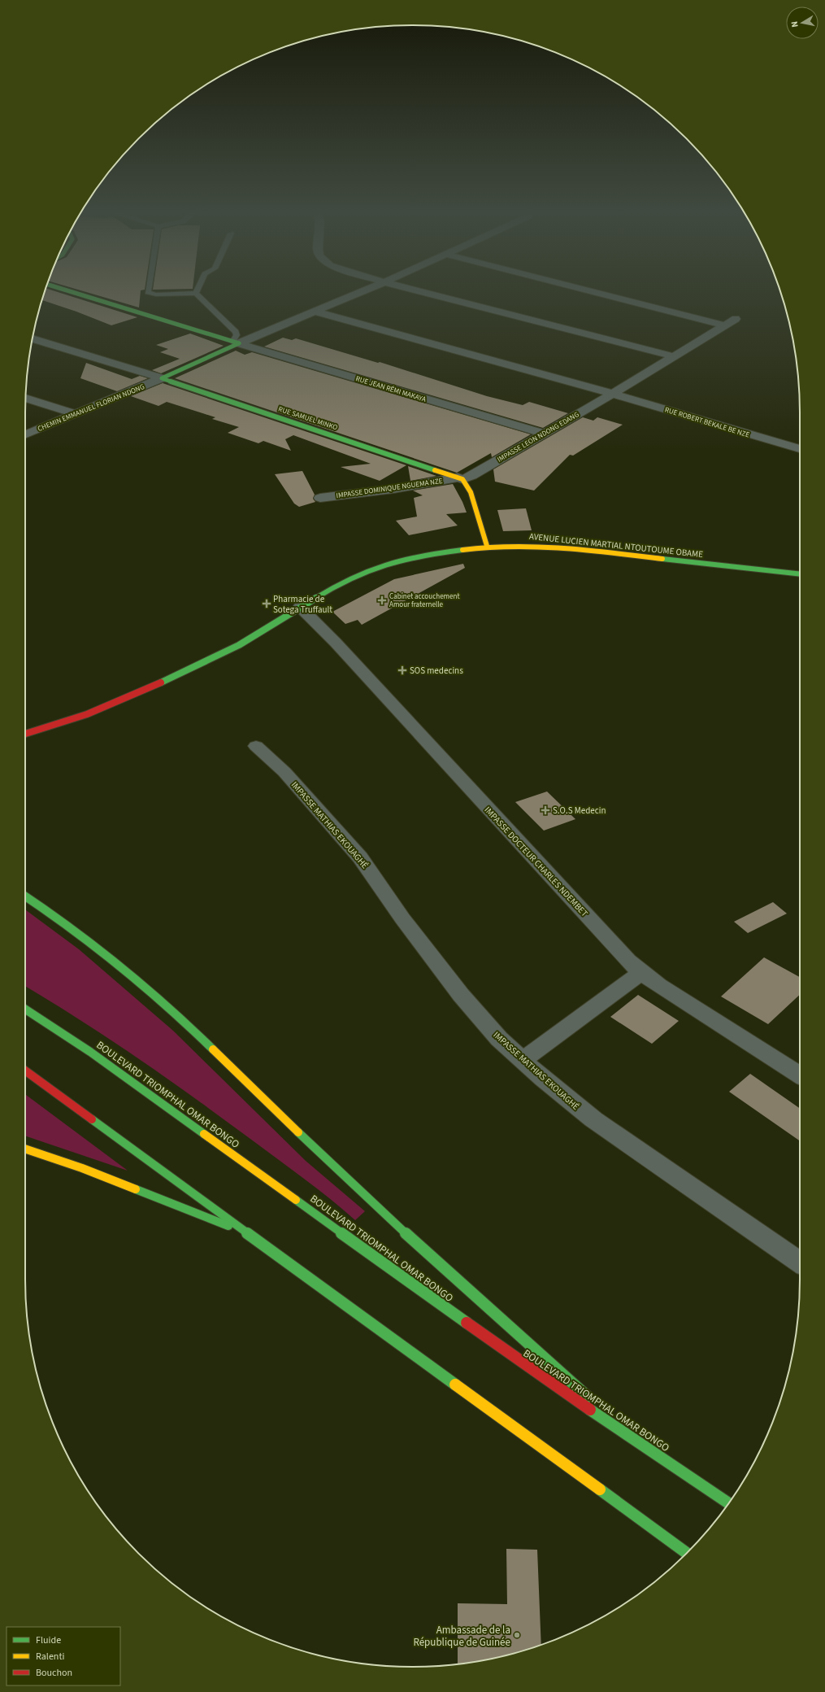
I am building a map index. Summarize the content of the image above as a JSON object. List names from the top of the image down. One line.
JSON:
{"streets":{"main road":["RUE SAMUEL MINKO","AVENUE LUCIEN MARTIAL NTOUTOUME OBAME","BOULEVARD TRIOMPHAL OMAR BONGO"],"street":["RUE JEAN RÉMI MAKAYA","CHEMIN EMMANUEL FLORIAN NDONG","RUE ROBERT BEKALE BE NZE","IMPASSE LEON NDONG EDANG","IMPASSE DOMINIQUE NGUEMA NZE","IMPASSE MATHIAS EKOUAGHÉ","IMPASSE DOCTEUR CHARLES NDEMBET"]},"crossings":[["RUE JEAN RÉMI MAKAYA","IMPASSE LEON NDONG EDANG"],["CHEMIN EMMANUEL FLORIAN NDONG","RUE SAMUEL MINKO"],["RUE SAMUEL MINKO","IMPASSE LEON NDONG EDANG"],["RUE SAMUEL MINKO","IMPASSE DOMINIQUE NGUEMA NZE"],["RUE ROBERT BEKALE BE NZE","IMPASSE LEON NDONG EDANG"],["IMPASSE LEON NDONG EDANG","IMPASSE DOMINIQUE NGUEMA NZE"],["AVENUE LUCIEN MARTIAL NTOUTOUME OBAME","IMPASSE DOCTEUR CHARLES NDEMBET"]],"places":{"health":["Cabinet accouchement Amour fraternelle","Pharmacie de Sotega Truffault","SOS medecins","S.O.S Medecin"],"other":["Ambassade de la République de Guinée"]},"legend":["Fluide","Ralenti","Bouchon"],"north":"left"}
